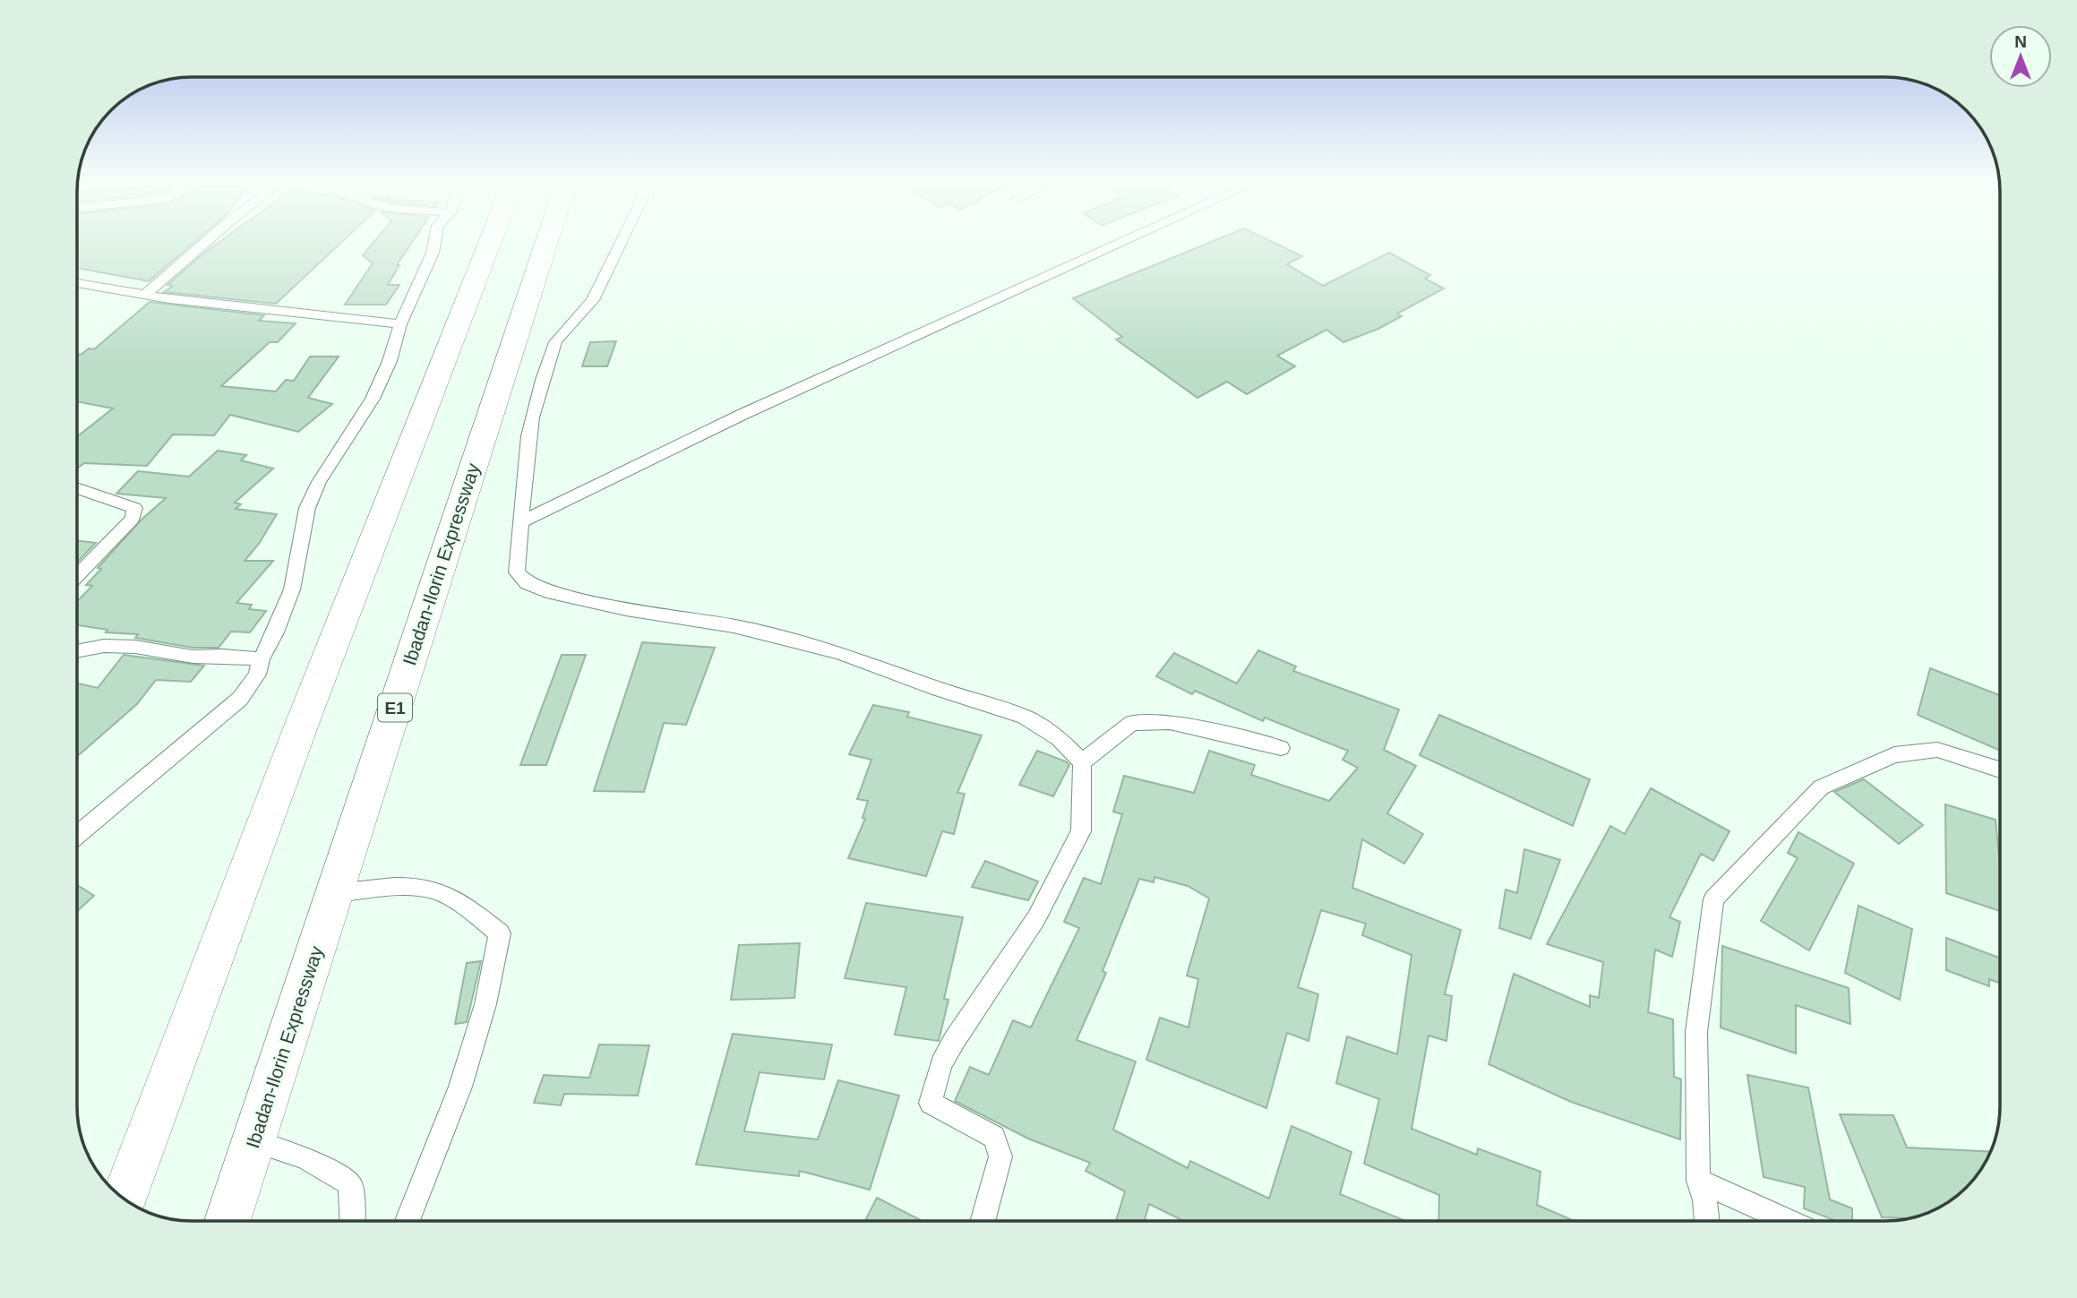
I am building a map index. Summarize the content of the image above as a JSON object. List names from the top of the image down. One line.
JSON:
{"streets":{"highway":["Ibadan-Ilorin Expressway","E1"]},"north":"top"}
